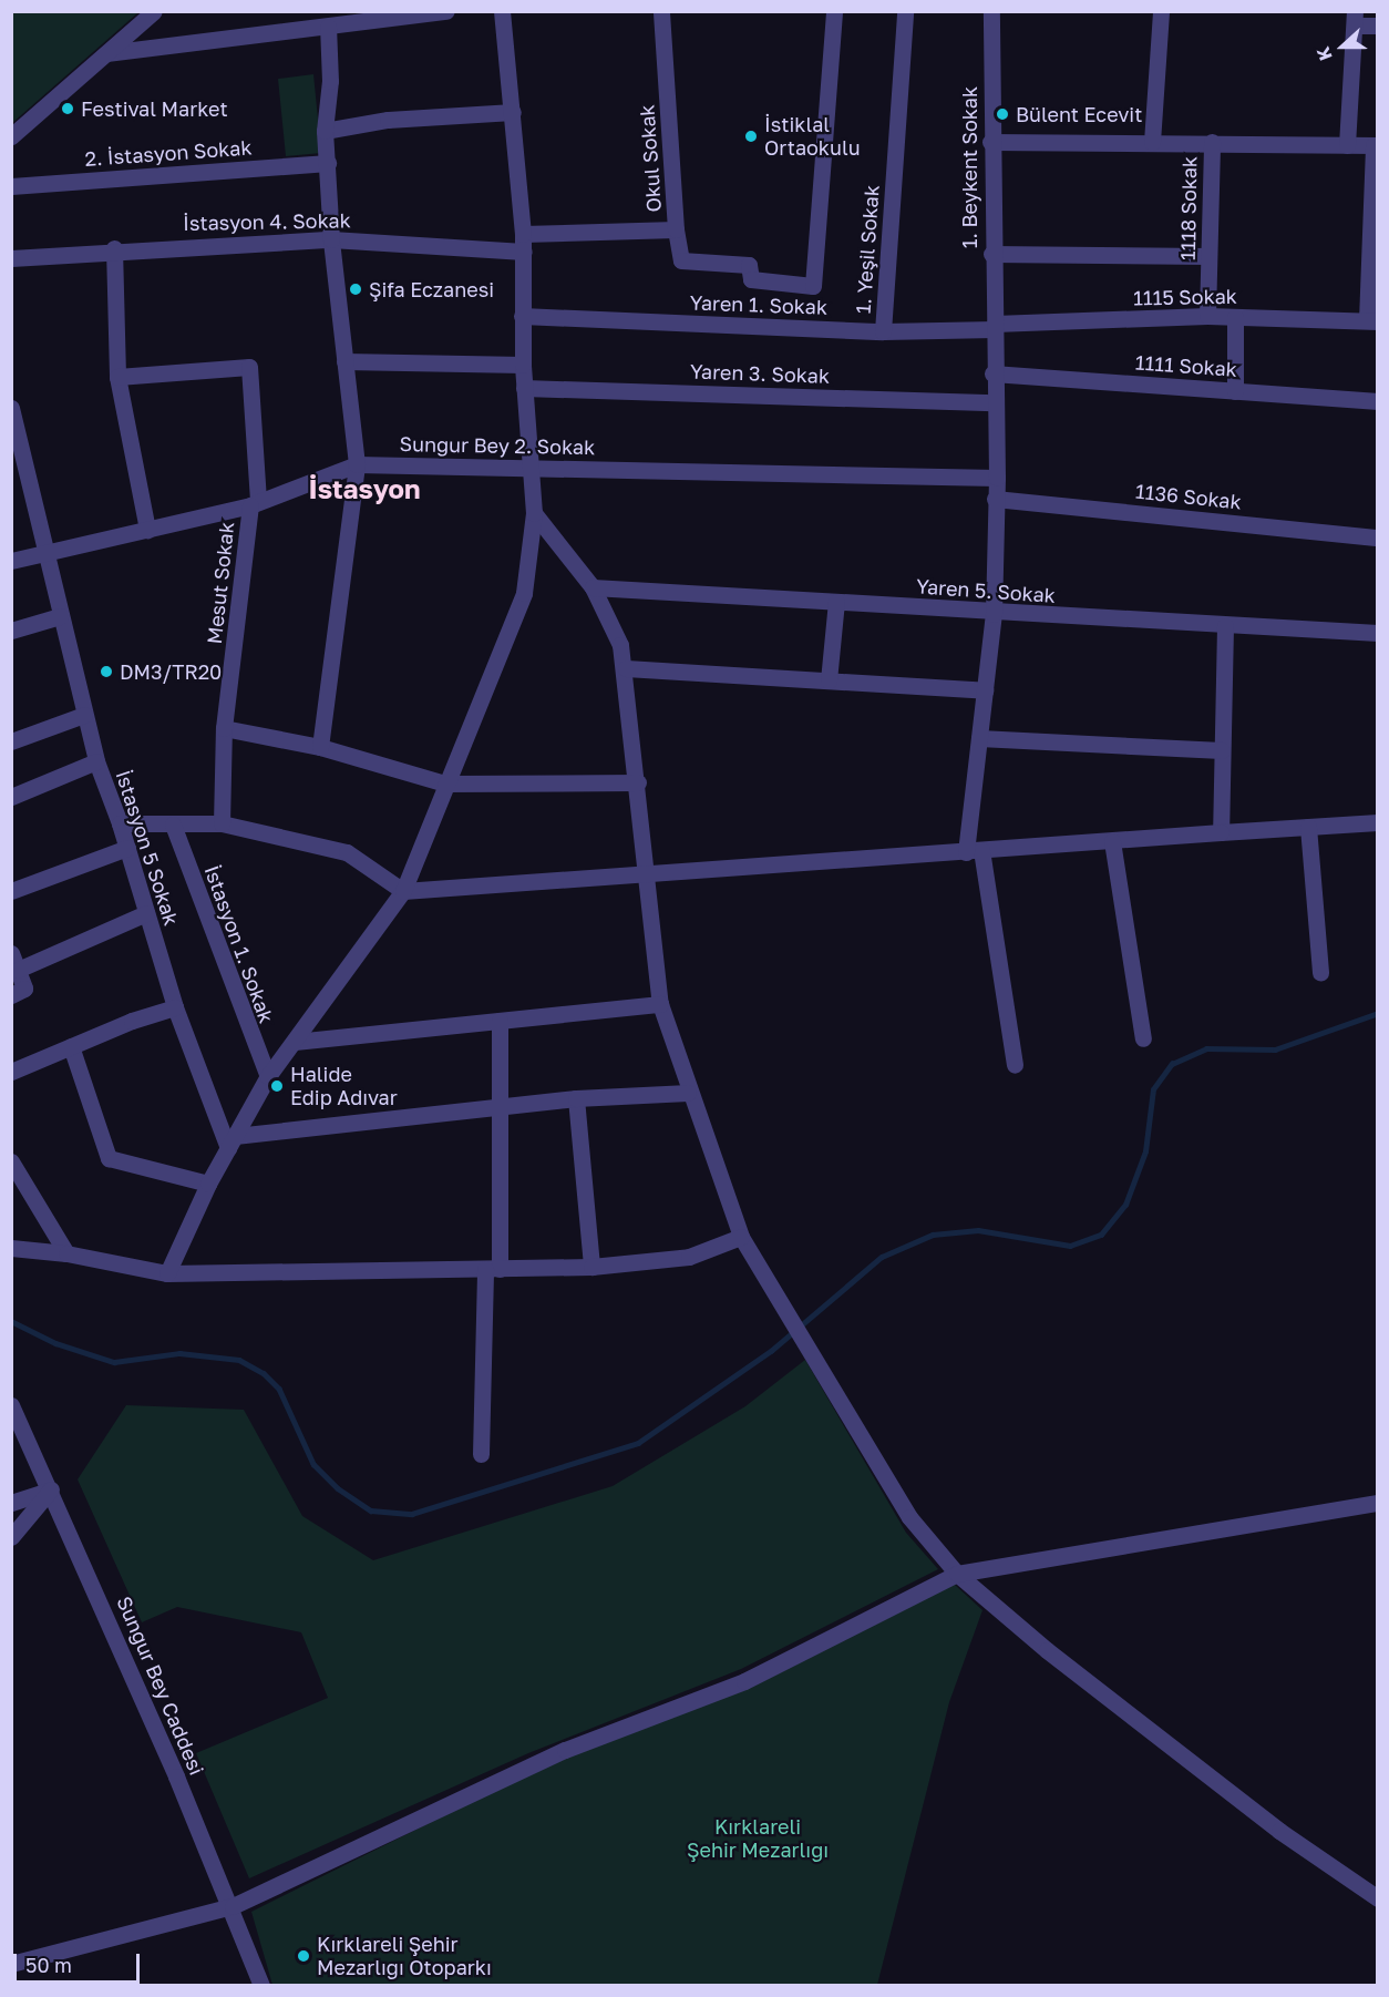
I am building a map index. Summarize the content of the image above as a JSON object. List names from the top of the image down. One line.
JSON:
{"streets":{"street":["2. İstasyon Sokak","Okul Sokak","1. Beykent Sokak","1118 Sokak","İstasyon 4. Sokak","1. Yeşil Sokak","1115 Sokak","Yaren 1. Sokak","1111 Sokak","Yaren 3. Sokak","Sungur Bey 2. Sokak","1136 Sokak","Mesut Sokak","Yaren 5. Sokak","İstasyon 5 Sokak","İstasyon 1. Sokak","Sungur Bey Caddesi"]},"crossings":[["1. Beykent Sokak","1115 Sokak"],["1. Beykent Sokak","Yaren 1. Sokak"],["1. Beykent Sokak","1111 Sokak"],["1. Beykent Sokak","Yaren 3. Sokak"],["1. Beykent Sokak","Sungur Bey 2. Sokak"],["1. Beykent Sokak","1136 Sokak"],["1. Beykent Sokak","Yaren 5. Sokak"],["1118 Sokak","1115 Sokak"],["1. Yeşil Sokak","Yaren 1. Sokak"],["1115 Sokak","Yaren 1. Sokak"],["Sungur Bey 2. Sokak","Mesut Sokak"],["Sungur Bey 2. Sokak","İstasyon 5 Sokak"]],"districts":["İstasyon"],"parks":["Kırklareli Şehir Mezarlığı"],"places":["Festival Market","Bülent Ecevit","İstiklal Ortaokulu","Şifa Eczanesi","DM3/TR20","Halide Edip Adıvar","Kırklareli Şehir Mezarlığı Otoparkı"],"scale_bar":"50 m","north":"left"}
